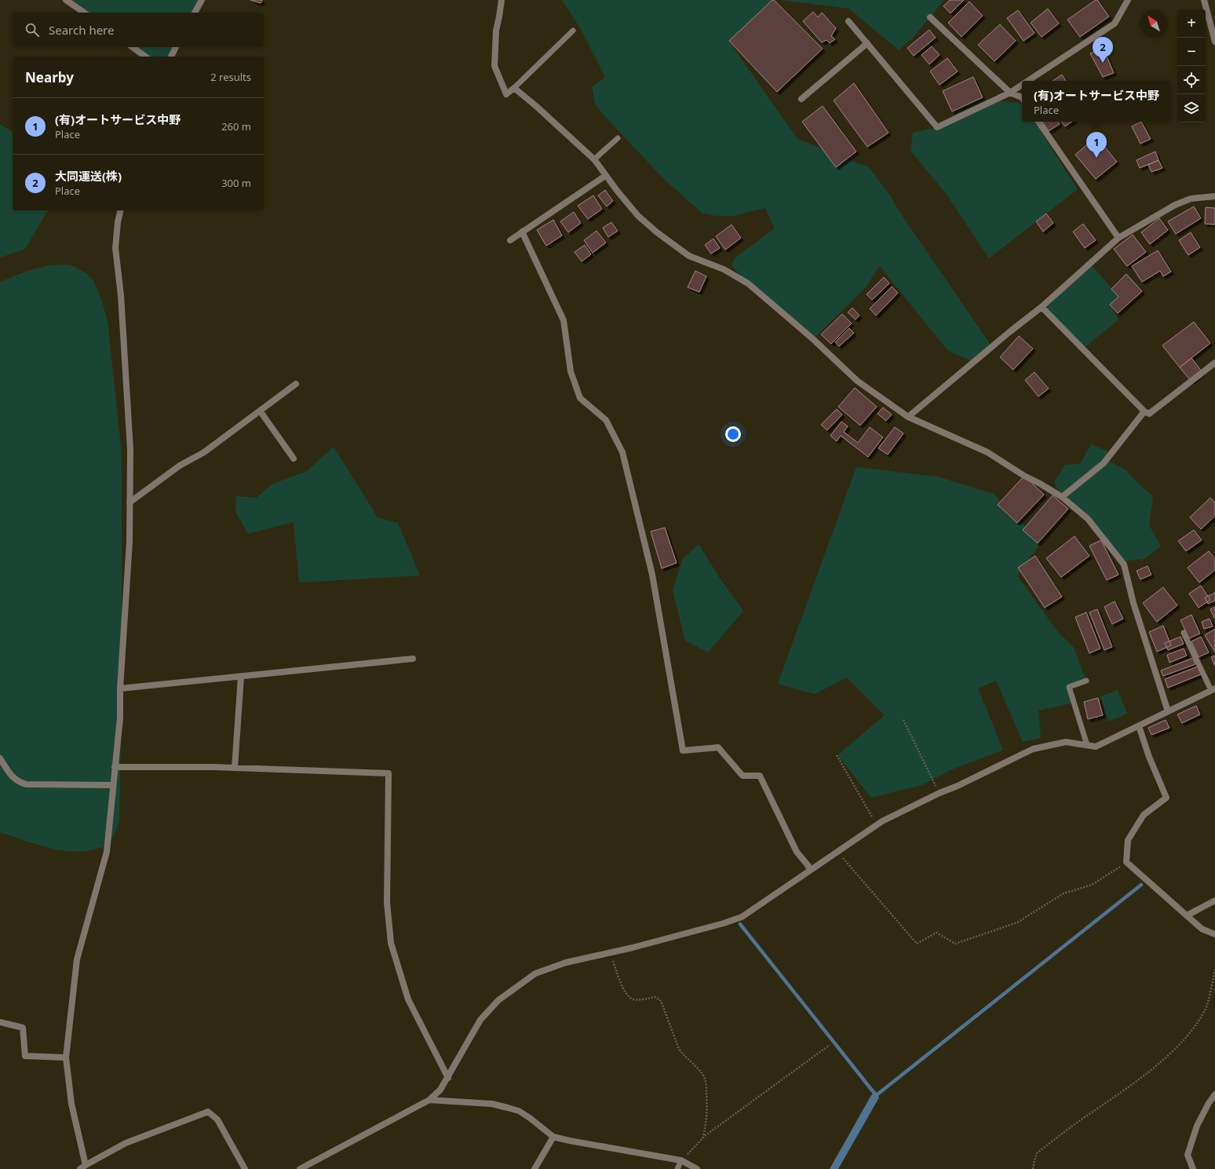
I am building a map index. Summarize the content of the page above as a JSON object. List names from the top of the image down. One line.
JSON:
{"north":"top left","page":{"map_buttons":["+","−"],"search":"Search here","pins":["2","1"],"heading":["Nearby","2 results"],"popup":["(有)オートサービス中野","Place"],"list":[{"mark":"1","name":"(有)オートサービス中野","note":"Place","value":"260 m"},{"mark":"2","name":"大同運送(株)","note":"Place","value":"300 m"}]}}
